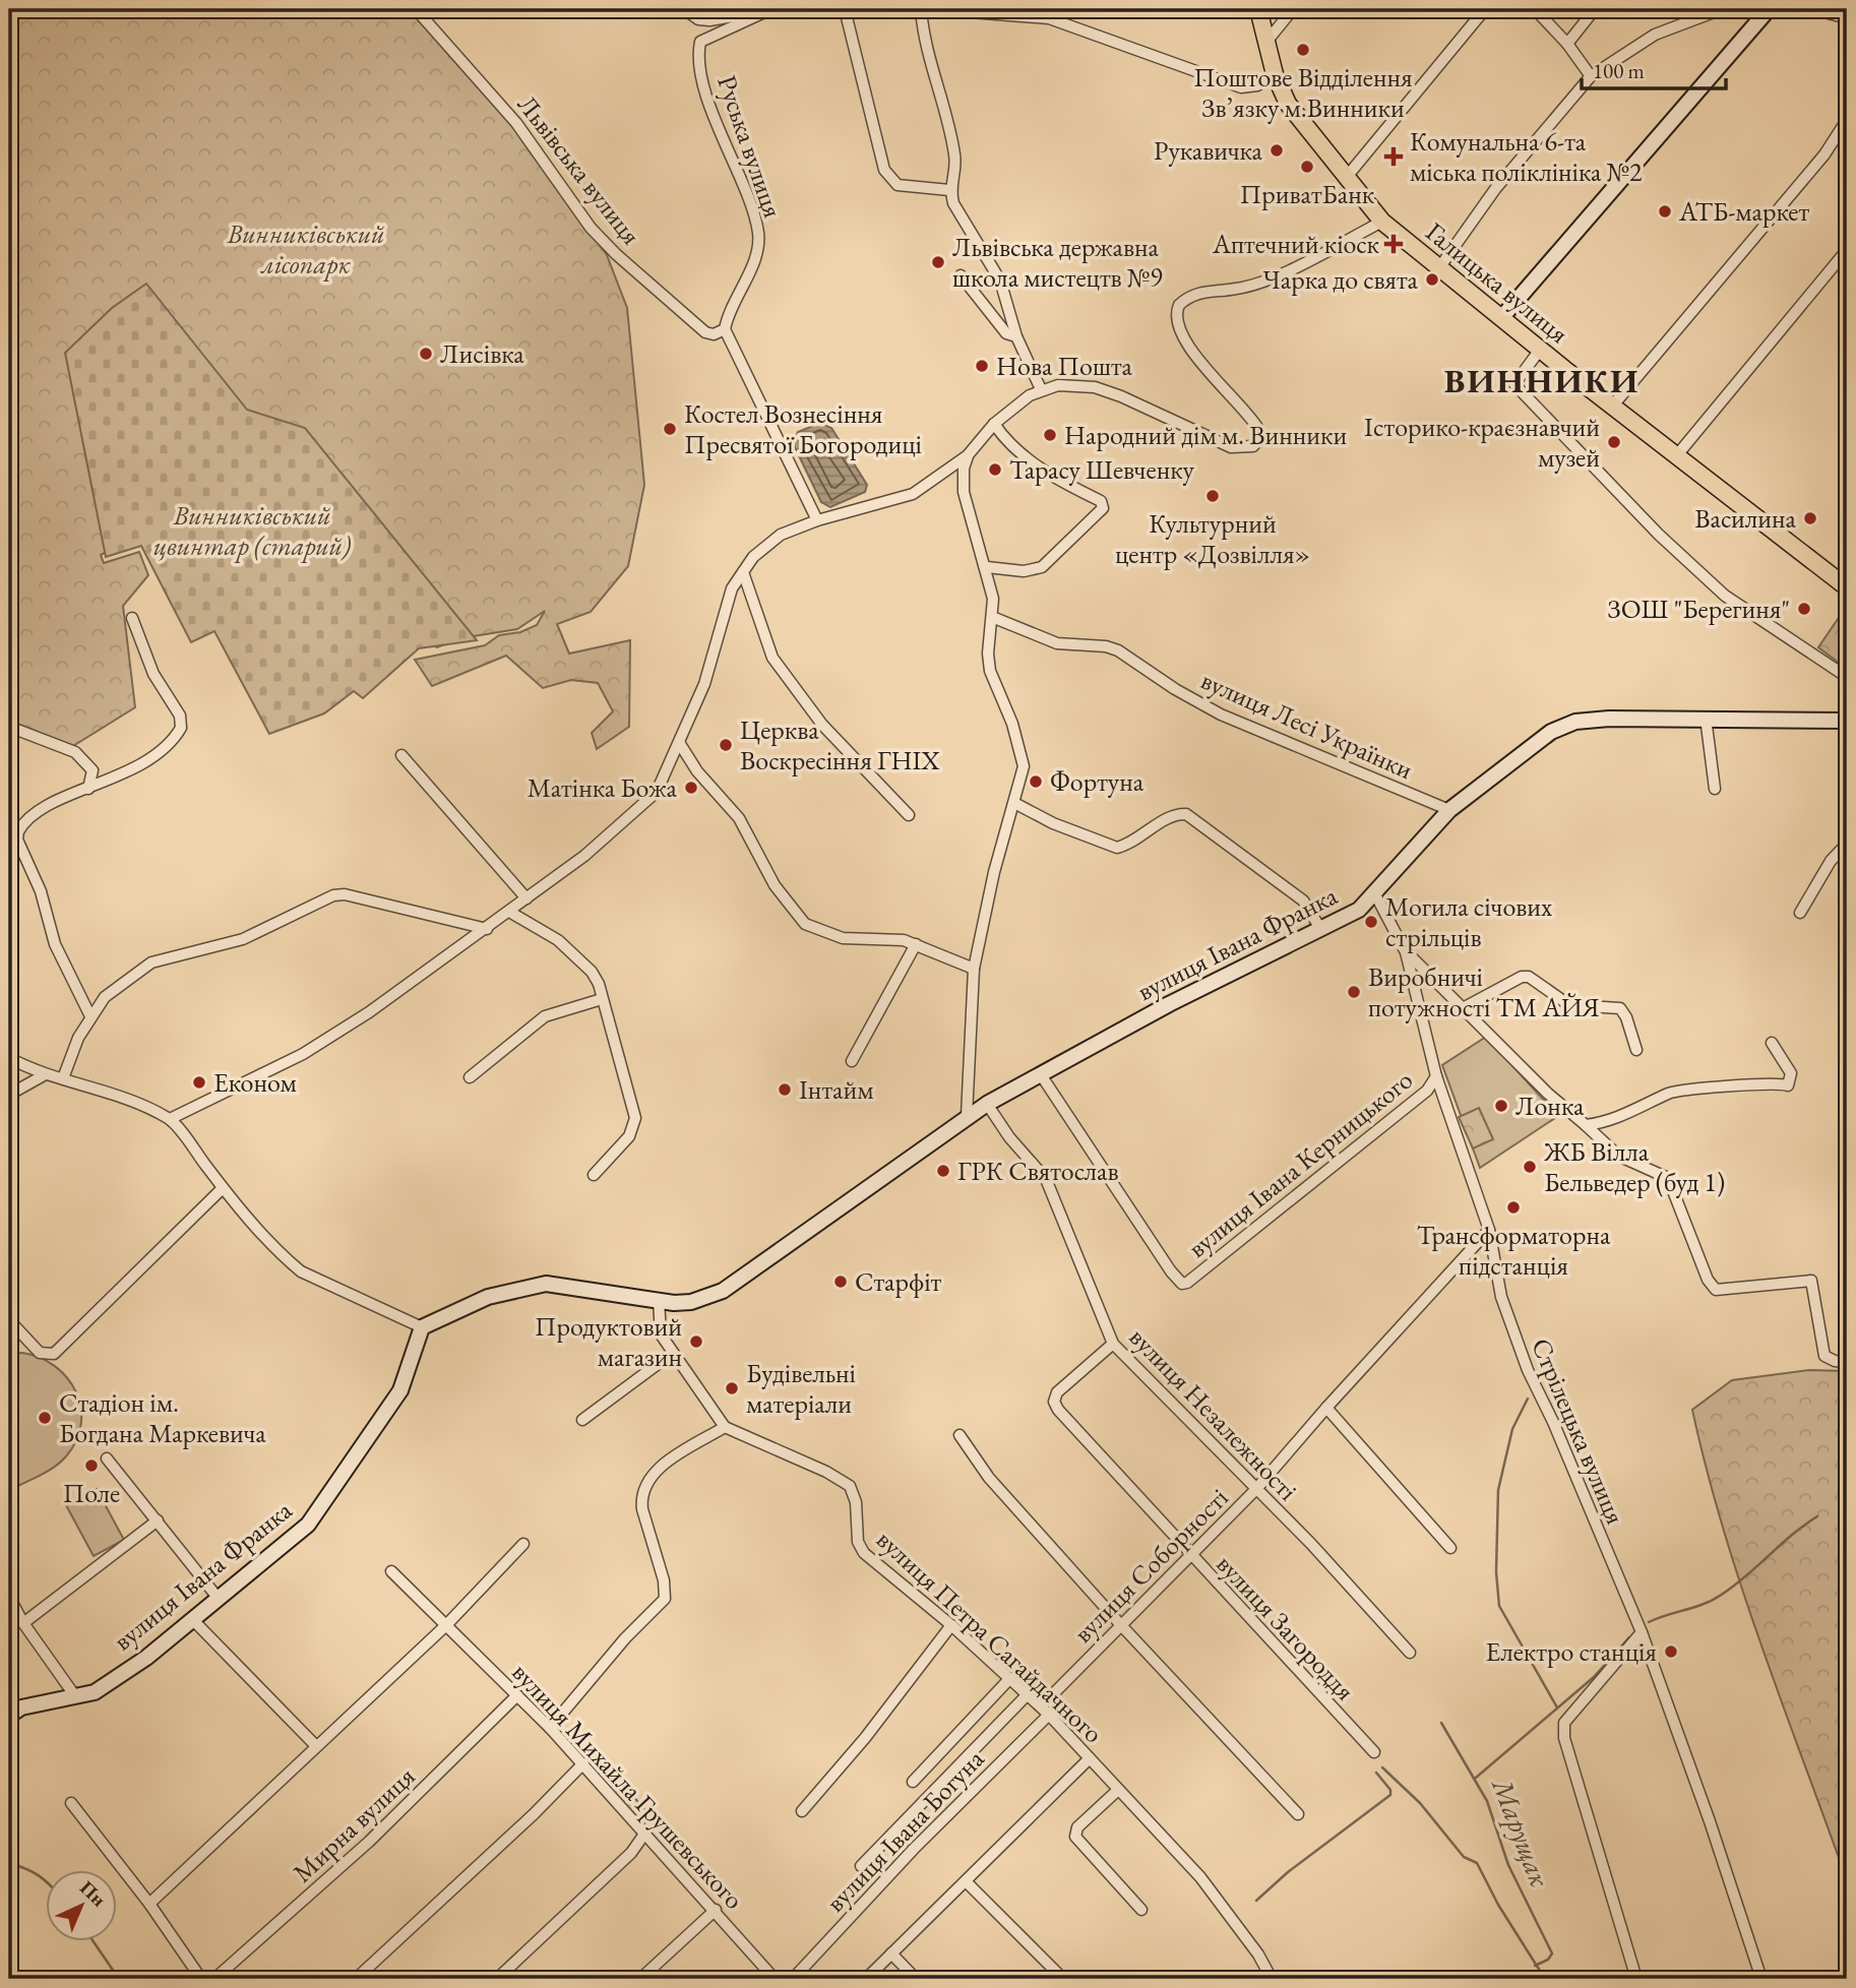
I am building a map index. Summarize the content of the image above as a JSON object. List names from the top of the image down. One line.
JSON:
{"streets":{"main road":["Галицька вулиця"],"street":["Руська вулиця","Львівська вулиця","вулиця Лесі Українки","вулиця Івана Франка","вулиця Івана Керницького","вулиця Незалежності","Стрілецька вулиця","вулиця Соборності","вулиця Загороддя","вулиця Петра Сагайдачного","вулиця Михайла Грушевського","Мирна вулиця","вулиця Івана Богуна"]},"crossings":[["Руська вулиця","Львівська вулиця"],["вулиця Лесі Українки","вулиця Івана Франка"],["вулиця Івана Франка","вулиця Івана Керницького"],["вулиця Івана Франка","вулиця Незалежності"],["вулиця Івана Франка","Стрілецька вулиця"],["вулиця Івана Керницького","Стрілецька вулиця"],["вулиця Незалежності","вулиця Соборності"],["вулиця Незалежності","вулиця Загороддя"],["Стрілецька вулиця","вулиця Соборності"],["вулиця Соборності","вулиця Загороддя"],["вулиця Соборності","вулиця Петра Сагайдачного"],["вулиця Петра Сагайдачного","вулиця Івана Богуна"],["вулиця Михайла Грушевського","Мирна вулиця"]],"districts":["ВИННИКИ"],"water":["Марущак"],"parks":["Винниківський лісопарк","Винниківський цвинтар (старий)"],"places":{"other":["Поштове Відділення Зв’язку м.Винники","Рукавичка","ПриватБанк","АТБ-маркет","Львівська державна школа мистецтв №9","Чарка до свята","Лисівка","Нова Пошта","Костел Вознесіння Пресвятої Богородиці","Народний дім м. Винники","Історико-краєзнавчий музей","Тарасу Шевченку","Культурний центр «Дозвілля»","Василина","ЗОШ \"Берегиня\"","Церква Воскресіння ГНІХ","Фортуна","Матінка Божа","Могила січових стрільців","Виробничі потужності ТМ АЙЯ","Економ","Інтайм","Лонка","ЖБ Вілла Бельведер (буд 1)","ГРК Святослав","Трансформаторна підстанція","Старфіт","Продуктовий магазин","Будівельні матеріали","Стадіон ім. Богдана Маркевича","Поле","Електро станція"],"health":["Комунальна 6-та міська поліклініка №2","Аптечний кіоск"]},"scale_bar":"100 m","north":"top right"}
